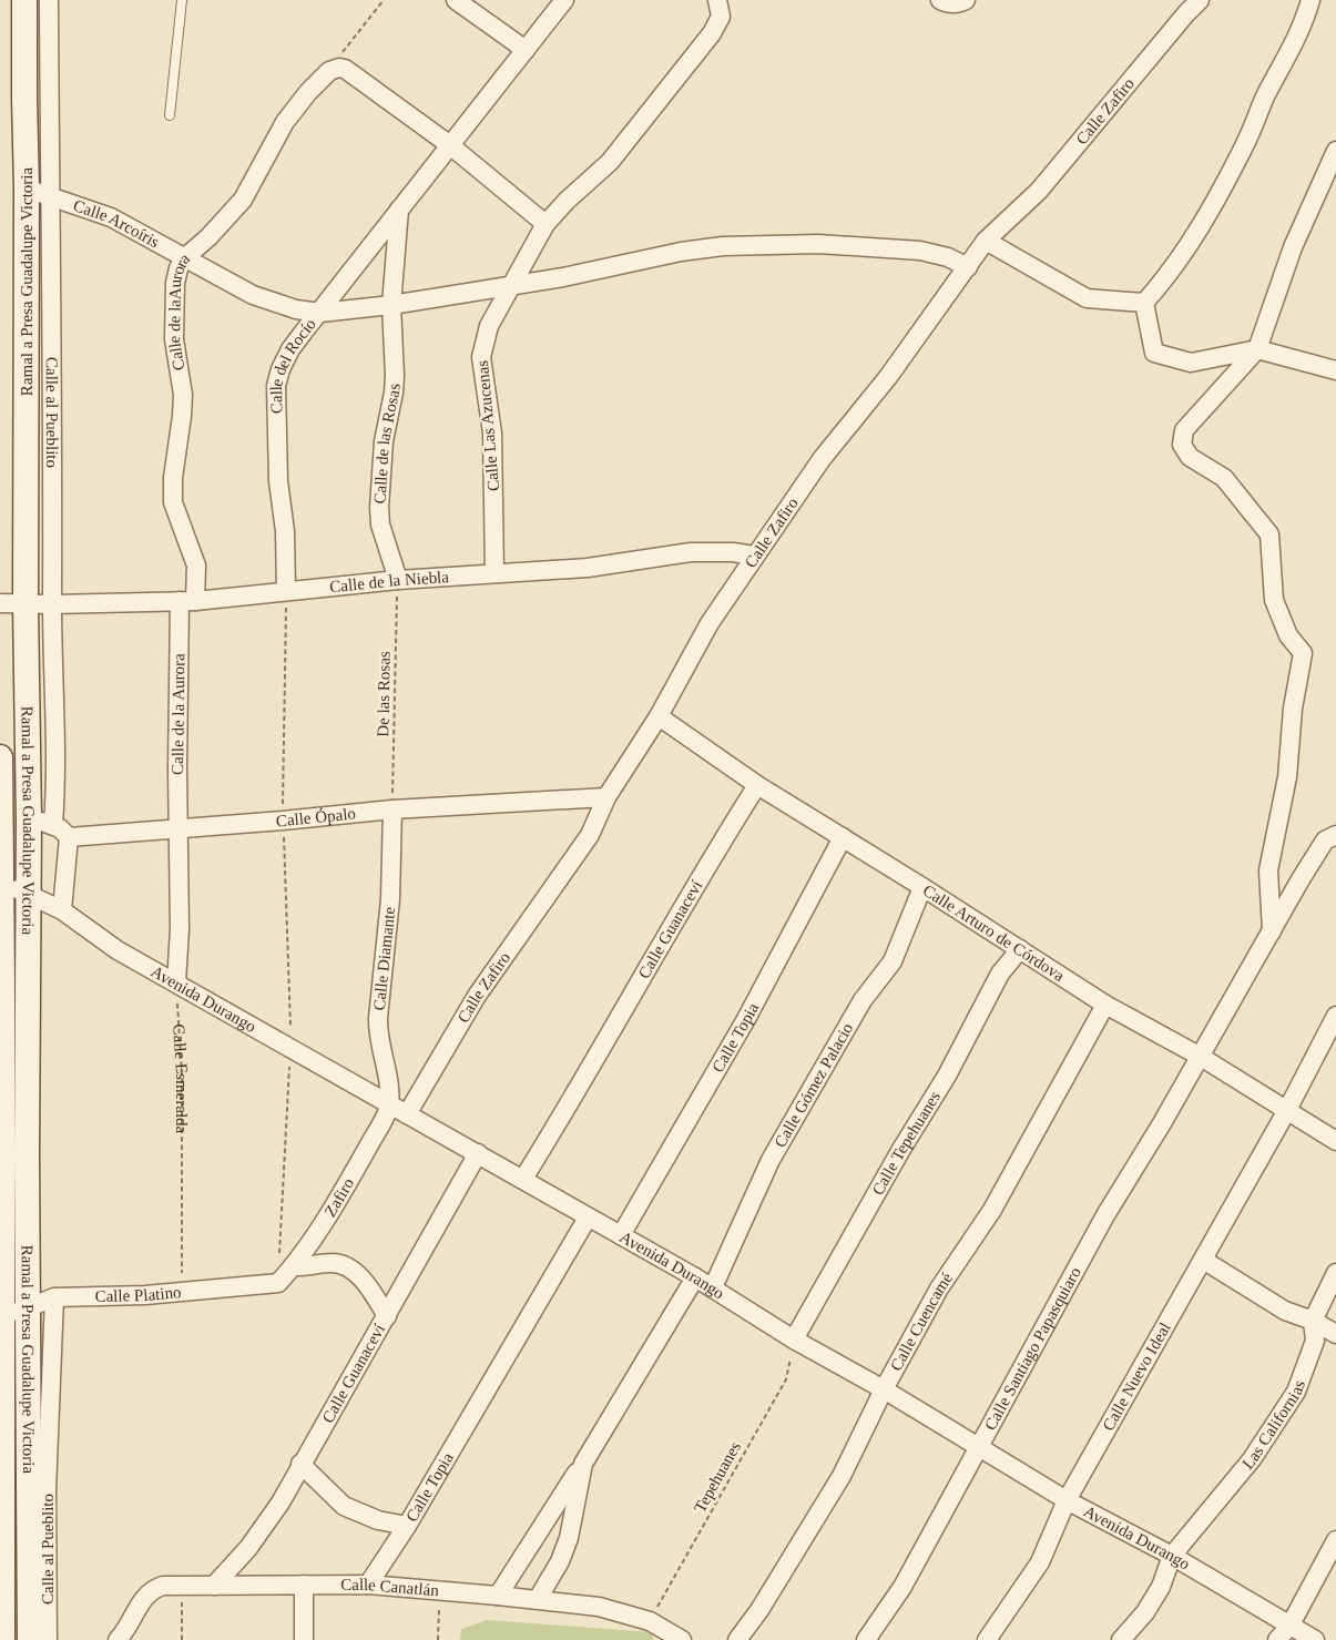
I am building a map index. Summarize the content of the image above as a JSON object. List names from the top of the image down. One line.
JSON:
{"streets":{"main road":["Ramal a Presa Guadalupe Victoria"],"street":["Calle Zafiro","Calle Arcoíris","Calle de laAurora","Calle del Rocío","Calle al Pueblito","Calle Las Azucenas","Calle de las Rosas","Calle de la Niebla","Calle de la Aurora","Calle Ópalo","Calle Guanaceví","Calle Arturo de Córdova","Calle Diamante","Avenida Durango","Calle Topia","Calle Gómez Palacio","Calle Tepehuanes","Zafiro","Calle Platino","Calle Cuencamé","Calle Santiago Papasquiaro","Calle Nuevo Ideal","Las Californias","Calle Canatlán"],"path":["De las Rosas","Calle Esmeralda","Tepehuanes"]},"crossings":[["Calle Zafiro","Calle Arcoíris"],["Calle Zafiro","Calle de la Niebla"],["Calle Zafiro","Calle Ópalo"],["Calle Zafiro","Calle Arturo de Córdova"],["Calle Zafiro","Avenida Durango"],["Calle Arcoíris","Ramal a Presa Guadalupe Victoria"],["Calle Arcoíris","Calle de laAurora"],["Calle Arcoíris","Calle del Rocío"],["Calle Arcoíris","Calle al Pueblito"],["Calle Arcoíris","Calle Las Azucenas"],["Calle Arcoíris","Calle de las Rosas"],["Ramal a Presa Guadalupe Victoria","Calle al Pueblito"],["Ramal a Presa Guadalupe Victoria","Calle de la Niebla"],["Ramal a Presa Guadalupe Victoria","Avenida Durango"],["Ramal a Presa Guadalupe Victoria","Calle Platino"],["Calle de laAurora","Calle de la Niebla"],["Calle de laAurora","Calle de la Aurora"],["Calle del Rocío","Calle de las Rosas"],["Calle del Rocío","Calle de la Niebla"],["Calle al Pueblito","Calle de la Niebla"],["Calle al Pueblito","Calle Platino"],["Calle Las Azucenas","Calle de la Niebla"],["Calle de las Rosas","Calle de la Niebla"],["Calle de las Rosas","De las Rosas"],["Calle de la Niebla","De las Rosas"],["Calle de la Niebla","Calle de la Aurora"],["De las Rosas","Calle Ópalo"],["De las Rosas","Calle Diamante"],["Calle de la Aurora","Calle Ópalo"],["Calle Ópalo","Calle Diamante"],["Calle Guanaceví","Calle Arturo de Córdova"],["Calle Guanaceví","Avenida Durango"],["Calle Guanaceví","Calle Canatlán"],["Calle Arturo de Córdova","Calle Topia"],["Calle Arturo de Córdova","Calle Gómez Palacio"],["Calle Arturo de Córdova","Calle Tepehuanes"],["Calle Arturo de Córdova","Calle Cuencamé"],["Calle Arturo de Córdova","Calle Santiago Papasquiaro"],["Calle Arturo de Córdova","Calle Nuevo Ideal"],["Calle Diamante","Avenida Durango"],["Calle Diamante","Zafiro"],["Avenida Durango","Calle Topia"],["Avenida Durango","Calle Esmeralda"],["Avenida Durango","Calle Gómez Palacio"],["Avenida Durango","Calle Tepehuanes"],["Avenida Durango","Zafiro"],["Avenida Durango","Calle Cuencamé"],["Avenida Durango","Calle Santiago Papasquiaro"],["Avenida Durango","Calle Nuevo Ideal"],["Avenida Durango","Las Californias"],["Avenida Durango","Tepehuanes"],["Calle Topia","Calle Canatlán"],["Calle Esmeralda","Calle Platino"],["Calle Tepehuanes","Tepehuanes"],["Zafiro","Calle Platino"],["Tepehuanes","Calle Canatlán"]]}
